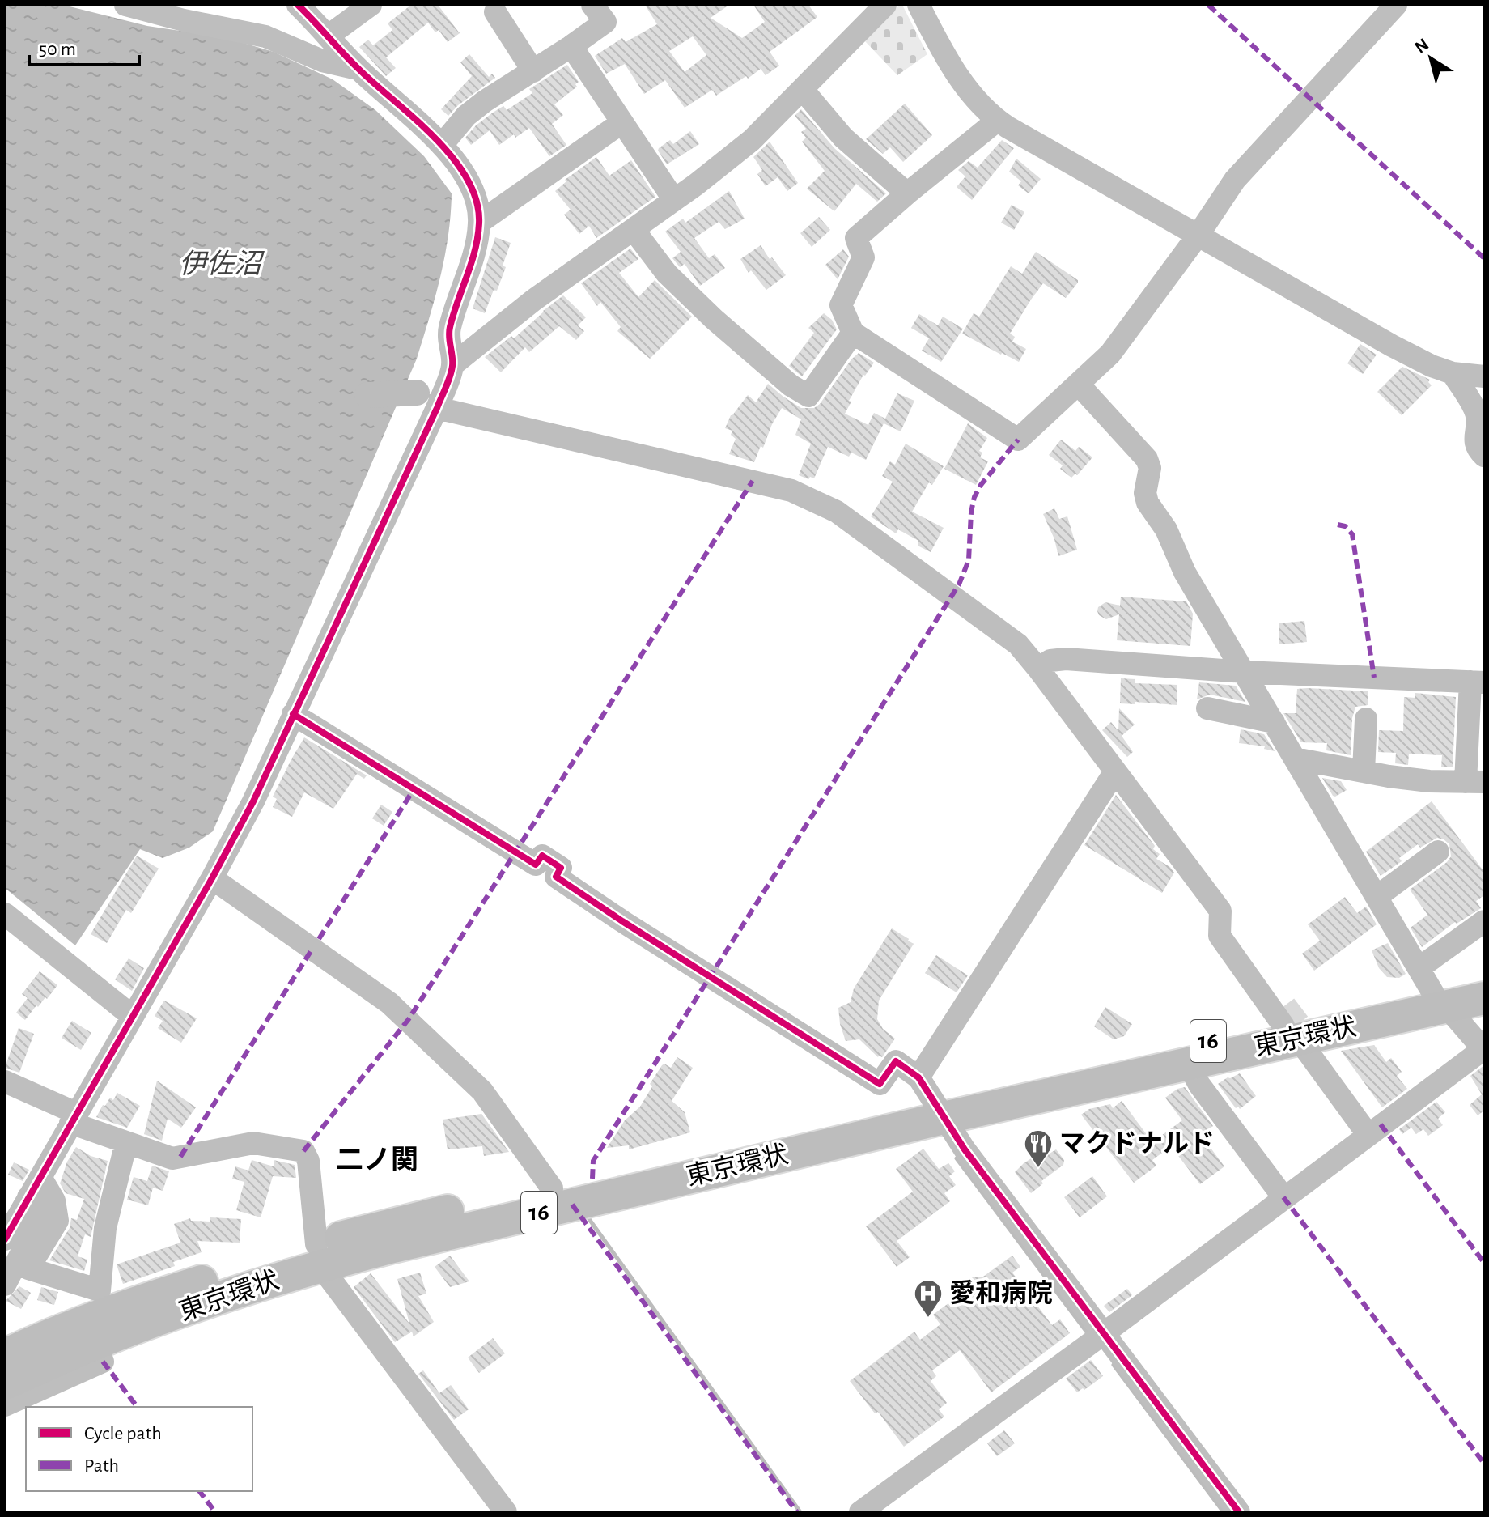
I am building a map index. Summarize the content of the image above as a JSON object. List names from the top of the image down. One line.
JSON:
{"streets":{"highway":["東京環状","16"]},"districts":["二ノ関"],"water":["伊佐沼"],"places":{"restaurant":["マクドナルド"],"hospital":["愛和病院"]},"legend":["Cycle path","Path"],"scale_bar":"50 m","north":"top left"}
